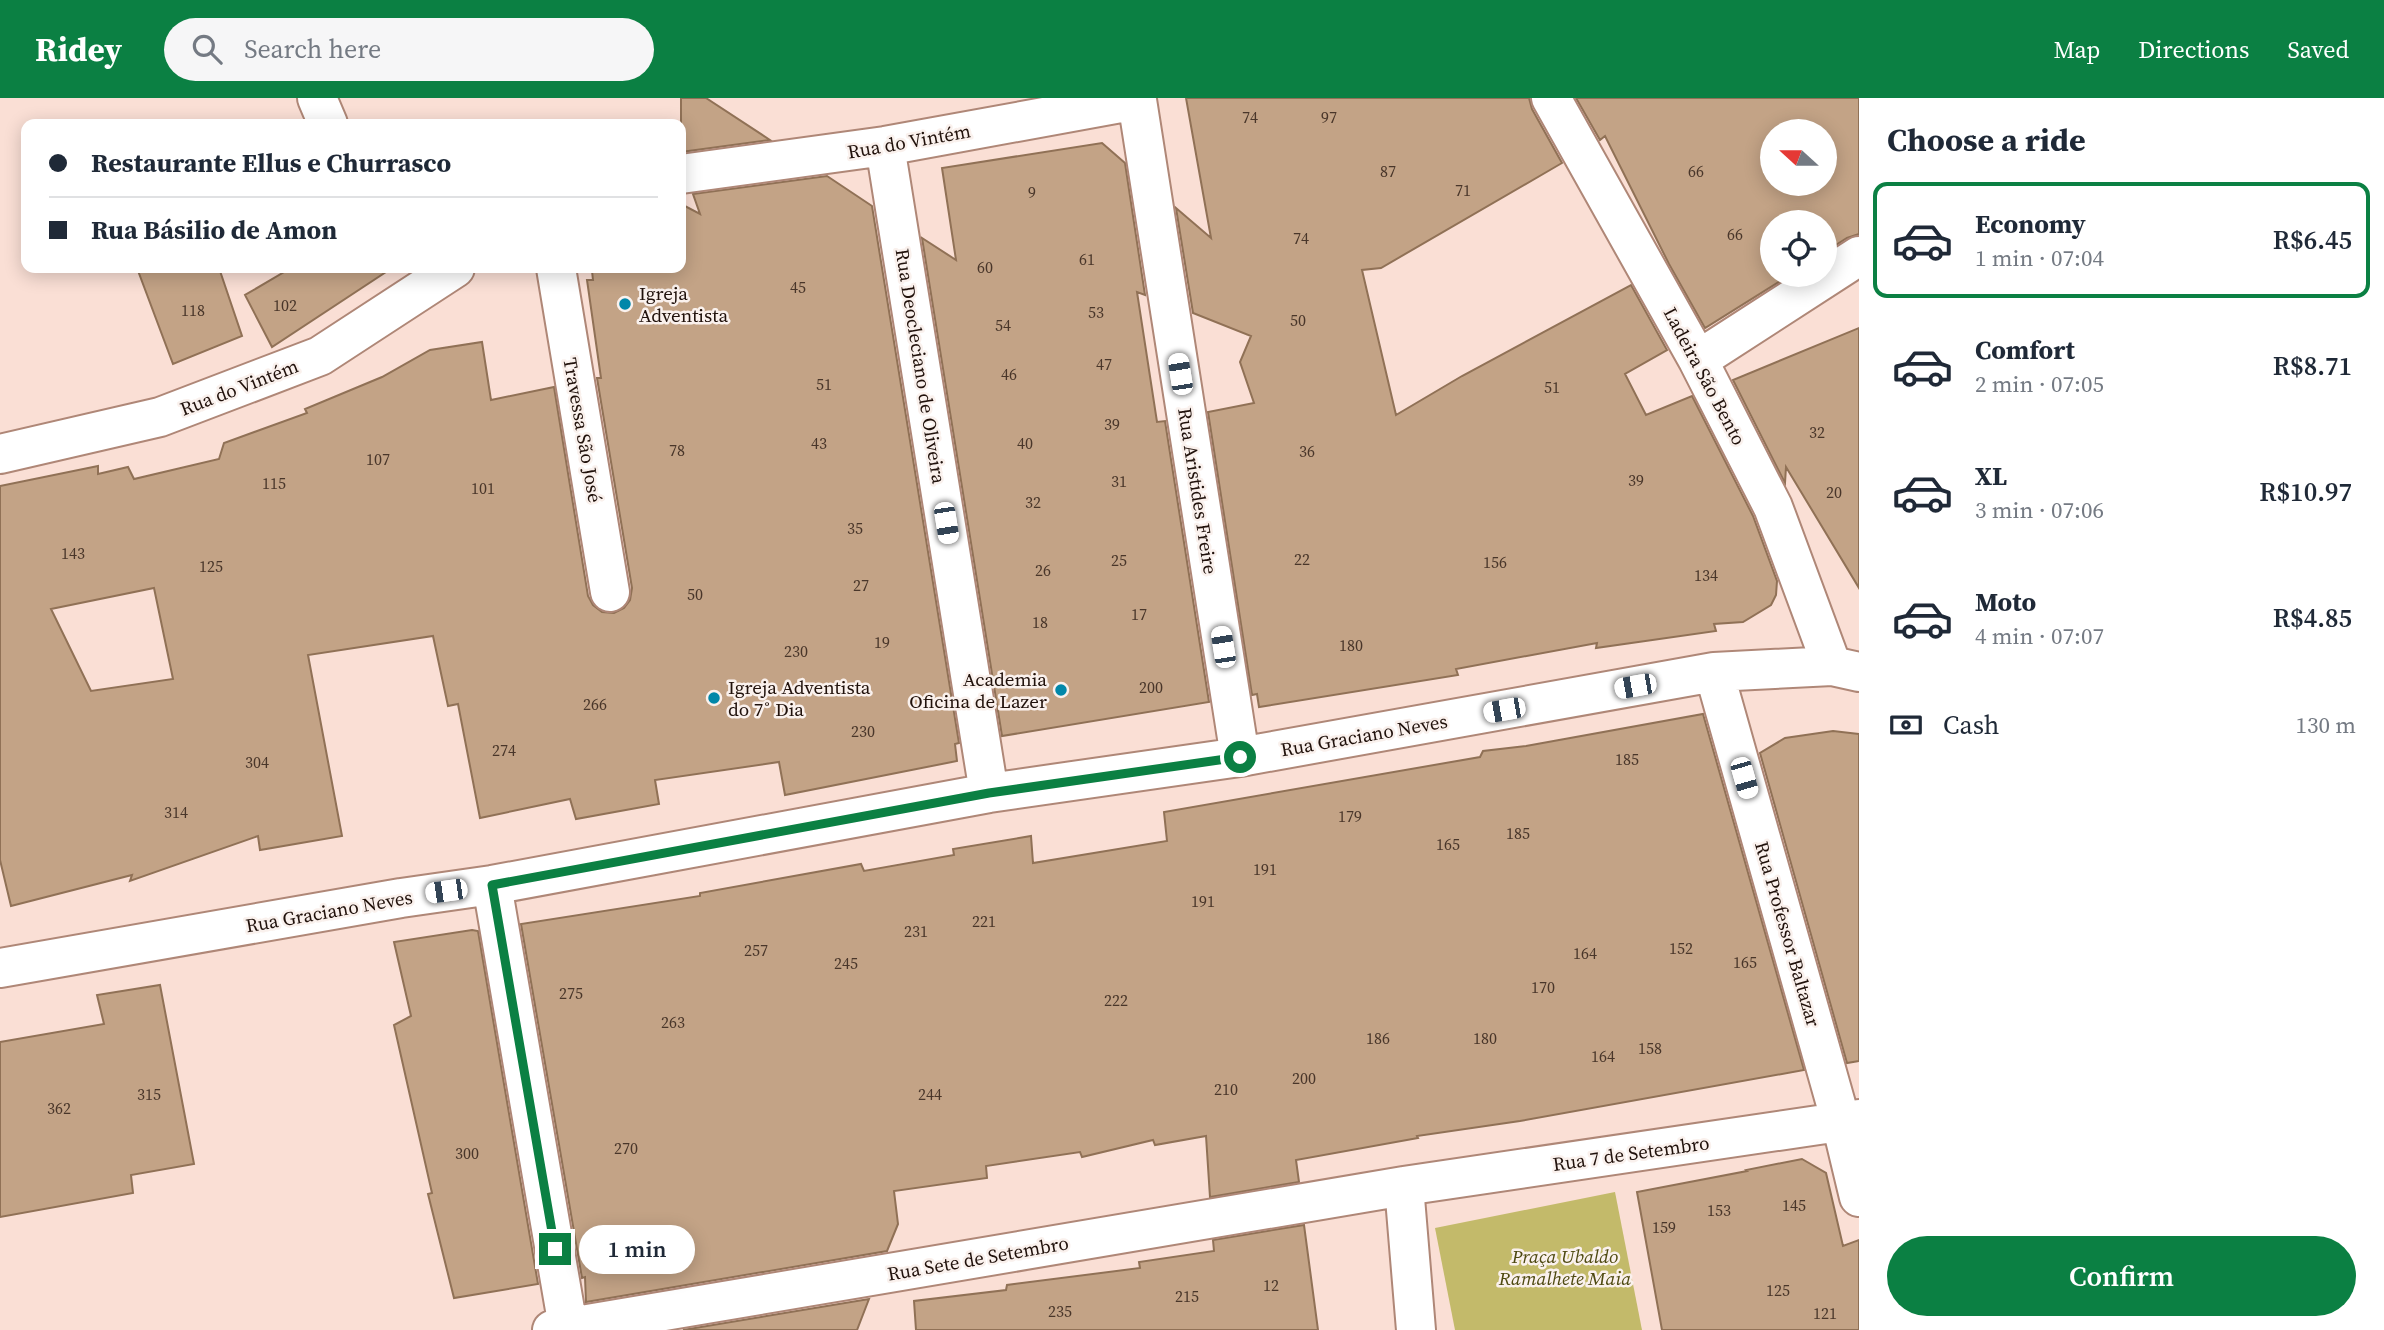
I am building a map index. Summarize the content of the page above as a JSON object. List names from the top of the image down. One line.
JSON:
{"streets":{"street":["Rua do Vintém","Rua Deocleciano de Oliveira","Ladeira São Bento","Travessa São José","Rua Aristides Freire","Rua Graciano Neves","Rua Professor Baltazar","Rua 7 de Setembro","Rua Sete de Setembro"]},"crossings":[["Rua do Vintém","Rua Deocleciano de Oliveira"],["Rua do Vintém","Rua Aristides Freire"],["Rua Deocleciano de Oliveira","Rua Graciano Neves"],["Ladeira São Bento","Rua Graciano Neves"],["Rua Aristides Freire","Rua Graciano Neves"],["Rua Graciano Neves","Rua Professor Baltazar"],["Rua Professor Baltazar","Rua 7 de Setembro"],["Rua 7 de Setembro","Rua Sete de Setembro"]],"parks":["Praça Ubaldo Ramalhete Maia"],"places":["Igreja Adventista","Academia Oficina de Lazer","Igreja Adventista do 7˚ Dia"],"house_numbers":["74","97","87","66","71","9","66","74","61","60","45","102","118","53","50","54","47","46","51","51","39","32","43","40","78","36","107","39","31","115","101","20","32","35","143","22","25","156","125","26","134","27","50","17","18","19","180","230","200","266","230","274","185","304","314","179","185","165","191","191","221","231","152","257","164","165","245","170","275","222","263","186","180","158","164","200","210","315","244","362","270","300","145","153","159","12","125","215","235","121"],"north":"left","page":{"header":"Ridey","search":"Search here","nav":["Map","Directions","Saved"],"heading":"Choose a ride","banner":["Restaurante Ellus e Churrasco","Rua Básilio de Amon"],"list":[{"name":"Economy","note":"1 min · 07:04","value":"R$6.45"},{"name":"Comfort","note":"2 min · 07:05","value":"R$8.71"},{"name":"XL","note":"3 min · 07:06","value":"R$10.97"},{"name":"Moto","note":"4 min · 07:07","value":"R$4.85"}],"pay":["Cash","130 m"],"buttons":"Confirm","bubble":"1 min"}}
